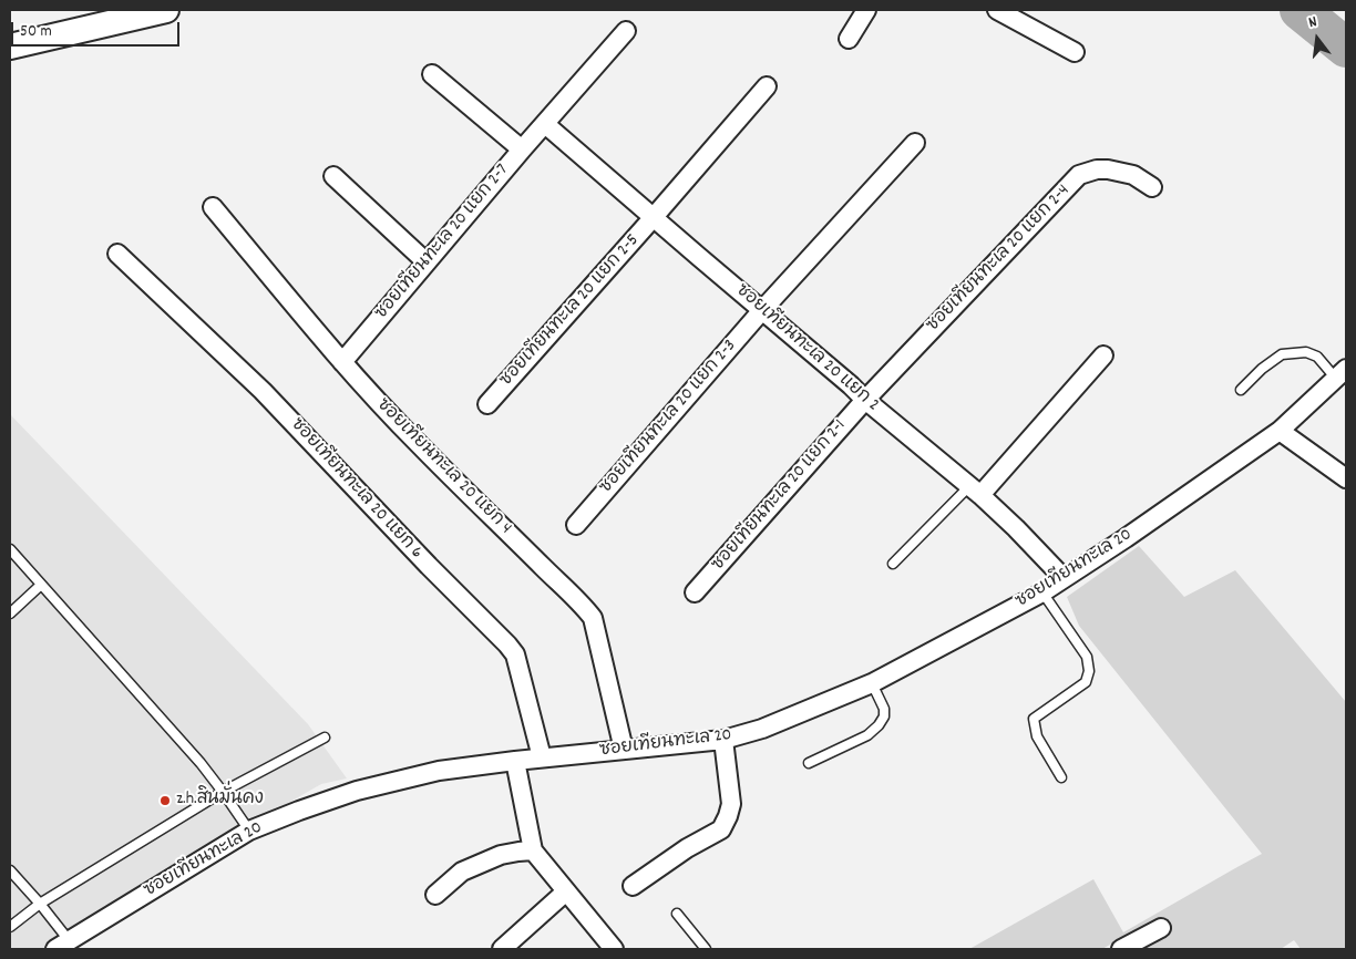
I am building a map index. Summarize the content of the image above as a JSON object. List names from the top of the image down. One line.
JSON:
{"streets":{"street":["ซอยเทียนทะเล 20 แยก 2-7","ซอยเทียนทะเล 20 แยก 2-4","ซอยเทียนทะเล 20 แยก 2-5","ซอยเทียนทะเล 20 แยก 2","ซอยเทียนทะเล 20 แยก 2-3","ซอยเทียนทะเล 20 แยก 4","ซอยเทียนทะเล 20 แยก 6","ซอยเทียนทะเล 20 แยก 2-1","ซอยเทียนทะเล 20"]},"crossings":[["ซอยเทียนทะเล 20 แยก 2-7","ซอยเทียนทะเล 20 แยก 2"],["ซอยเทียนทะเล 20 แยก 2-7","ซอยเทียนทะเล 20 แยก 4"],["ซอยเทียนทะเล 20 แยก 2-4","ซอยเทียนทะเล 20 แยก 2"],["ซอยเทียนทะเล 20 แยก 2-4","ซอยเทียนทะเล 20 แยก 2-1"],["ซอยเทียนทะเล 20 แยก 2-5","ซอยเทียนทะเล 20 แยก 2"],["ซอยเทียนทะเล 20 แยก 2","ซอยเทียนทะเล 20 แยก 2-3"],["ซอยเทียนทะเล 20 แยก 2","ซอยเทียนทะเล 20 แยก 2-1"],["ซอยเทียนทะเล 20 แยก 2","ซอยเทียนทะเล 20"],["ซอยเทียนทะเล 20 แยก 4","ซอยเทียนทะเล 20"],["ซอยเทียนทะเล 20 แยก 6","ซอยเทียนทะเล 20"]],"places":["z.h.สินมั่นคง"],"scale_bar":"50 m","north":"top"}
